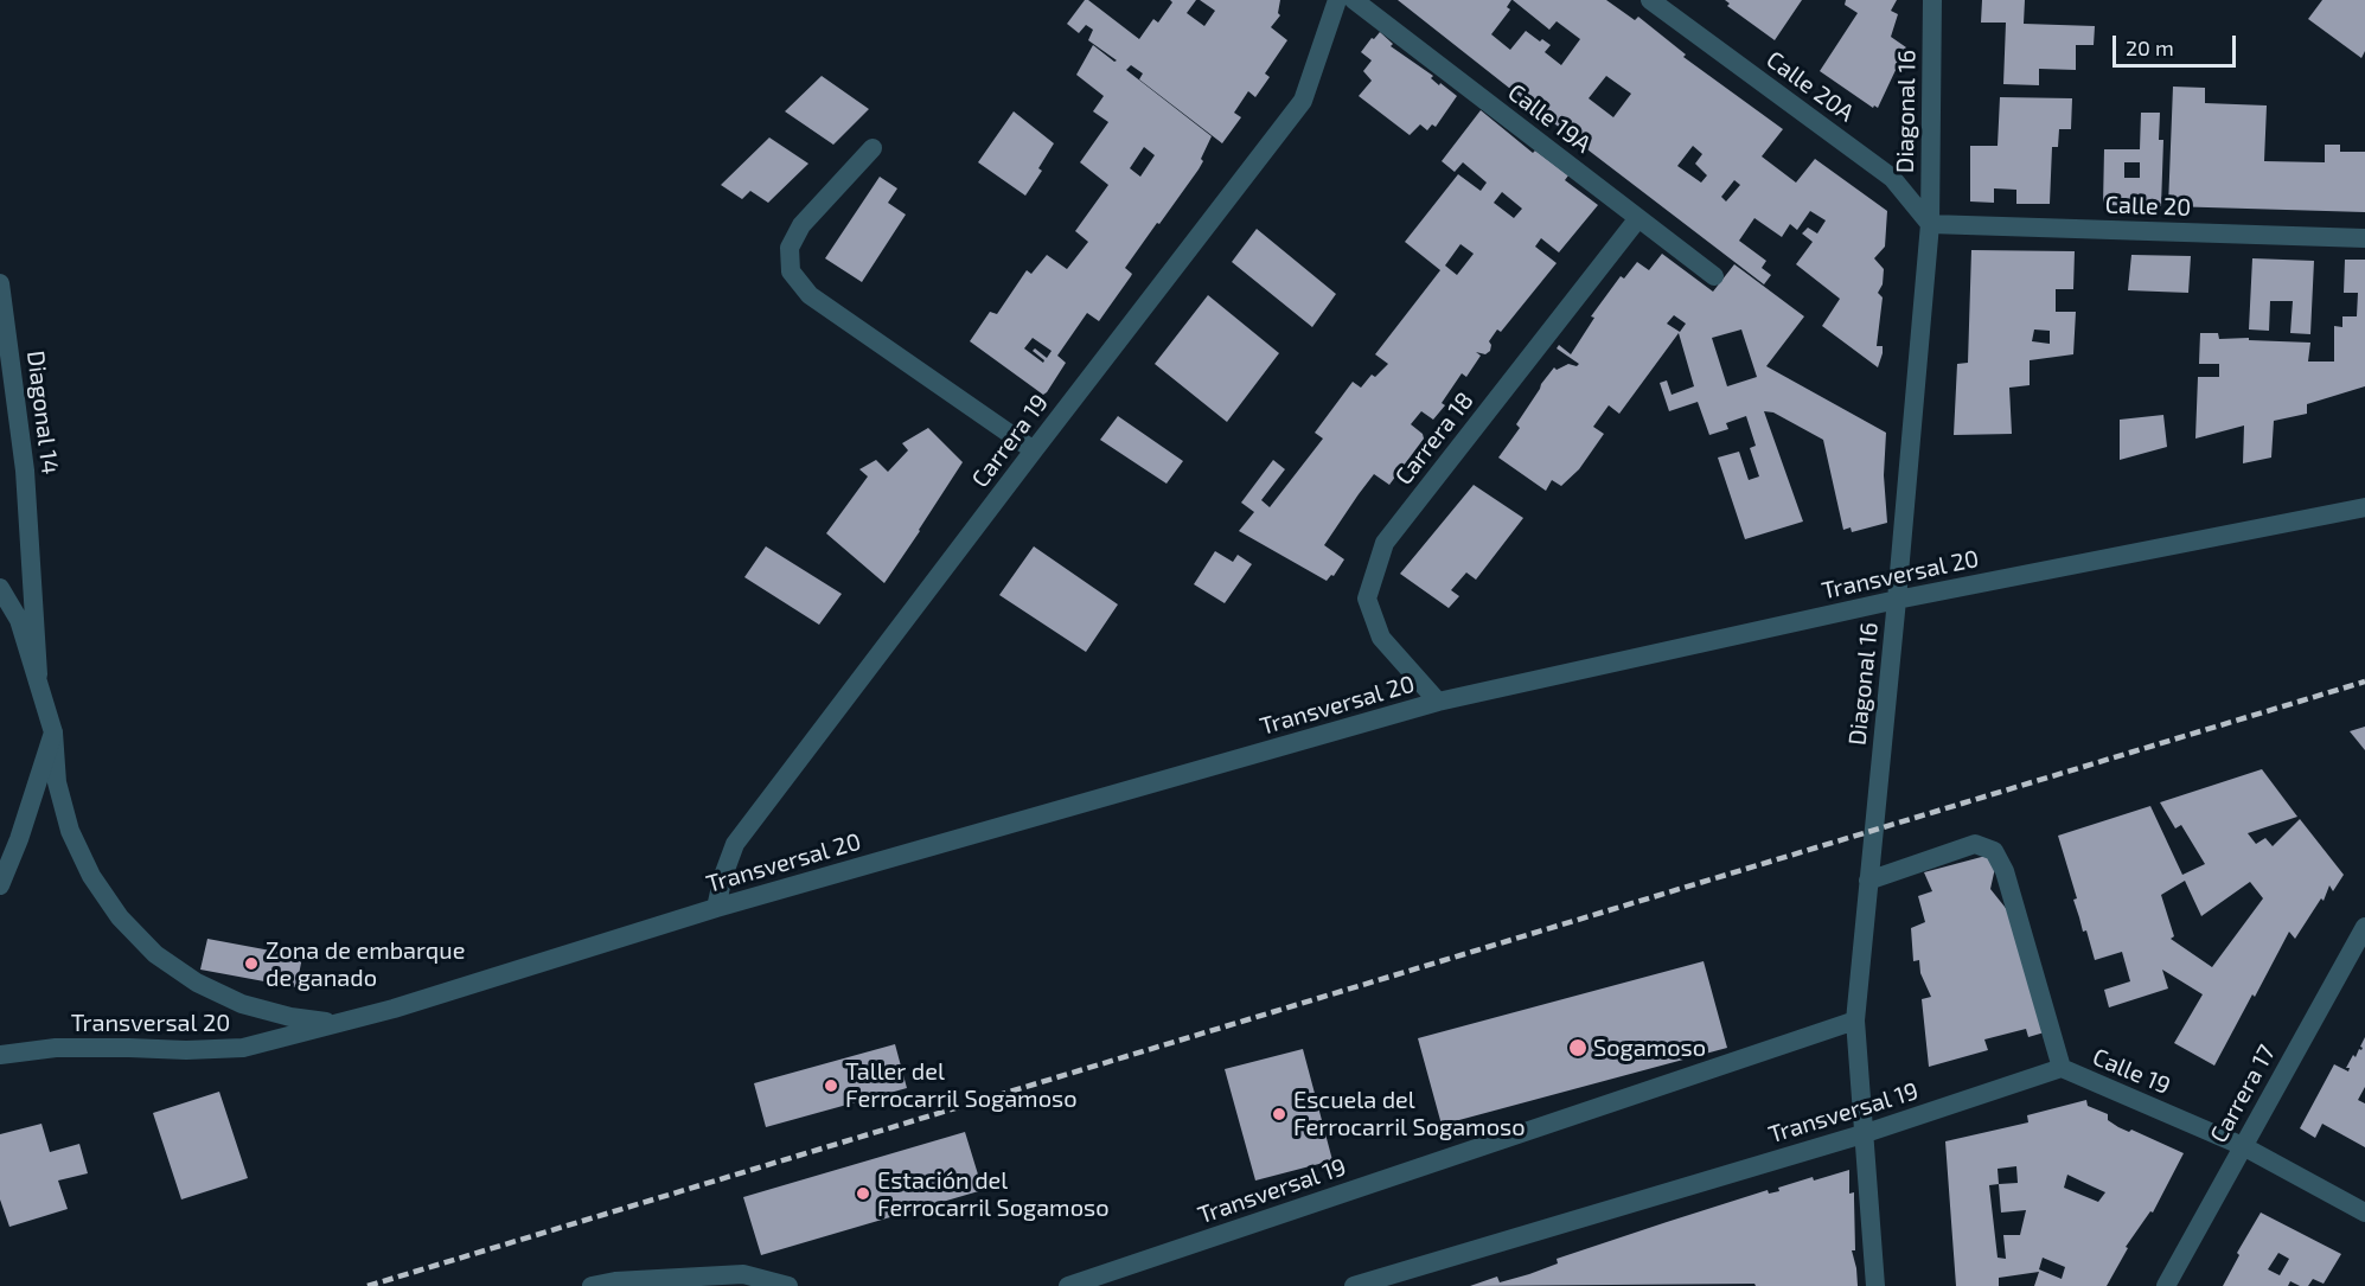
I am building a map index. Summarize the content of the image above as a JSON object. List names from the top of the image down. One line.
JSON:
{"streets":{"street":["Calle 20A","Diagonal 16","Calle 19A","Calle 20","Diagonal 14","Carrera 18","Carrera 19","Transversal 20","Calle 19","Carrera 17","Transversal 19"]},"crossings":[["Calle 20A","Diagonal 16"],["Calle 20A","Calle 20"],["Diagonal 16","Calle 20"],["Diagonal 16","Transversal 20"],["Diagonal 16","Calle 19"],["Diagonal 16","Transversal 19"],["Calle 19A","Carrera 18"],["Diagonal 14","Transversal 20"],["Carrera 18","Transversal 20"],["Carrera 19","Transversal 20"],["Calle 19","Carrera 17"],["Calle 19","Transversal 19"]],"places":["Zona de embarque de ganado","Sogamoso","Taller del Ferrocarril Sogamoso","Escuela del Ferrocarril Sogamoso","Estación del Ferrocarril Sogamoso"],"scale_bar":"20 m"}
